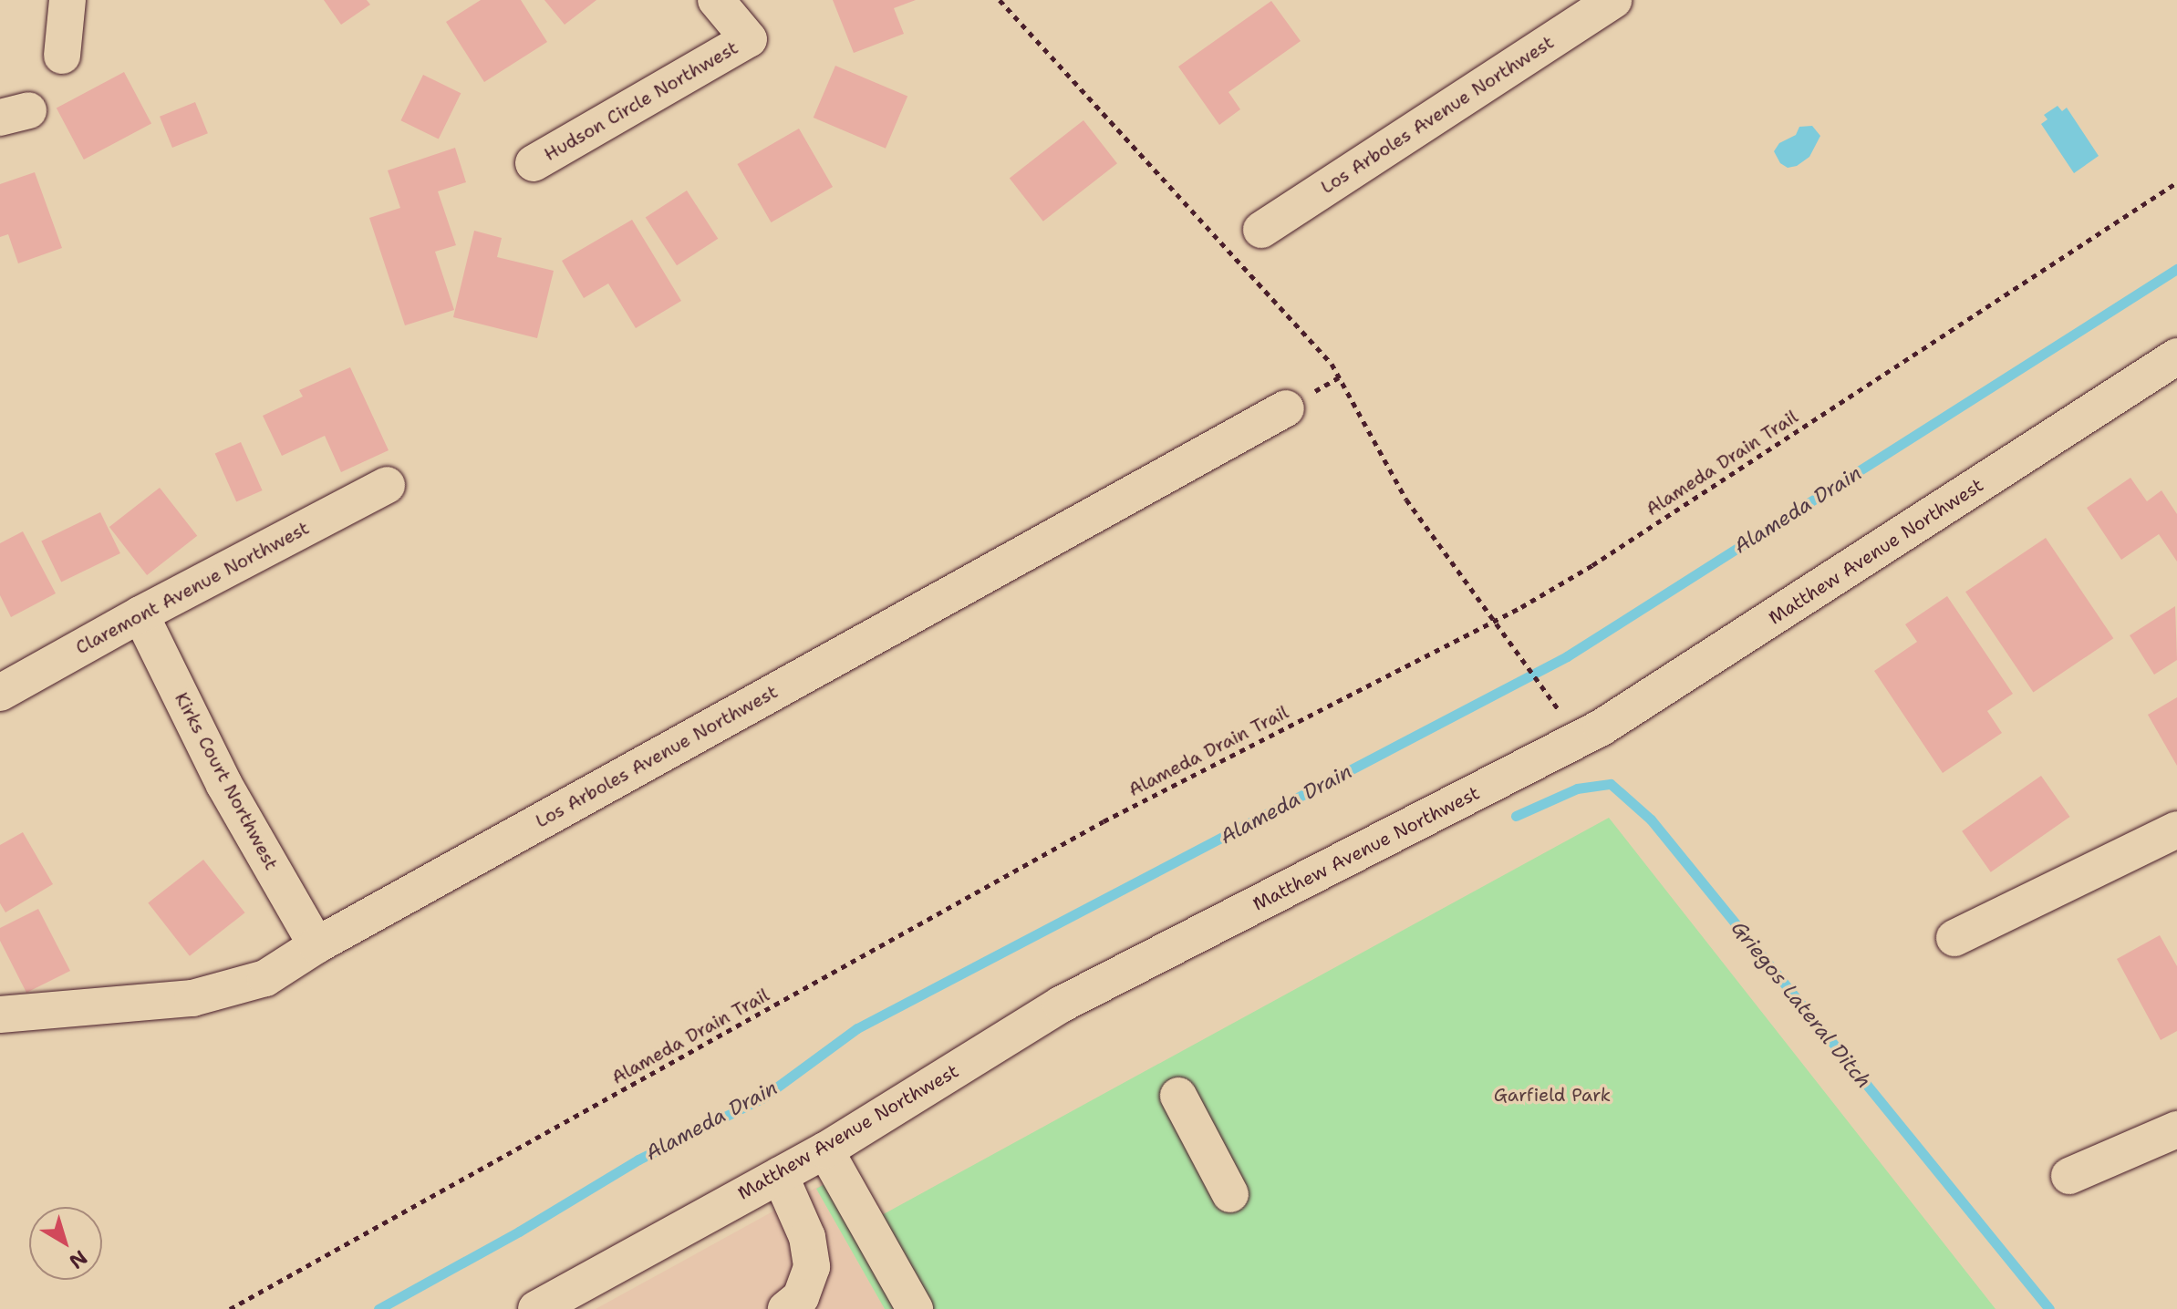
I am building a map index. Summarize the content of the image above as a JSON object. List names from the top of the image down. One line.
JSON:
{"streets":{"street":["Hudson Circle Northwest","Los Arboles Avenue Northwest","Matthew Avenue Northwest","Claremont Avenue Northwest","Kirks Court Northwest"],"path":["Alameda Drain Trail"]},"crossings":[["Los Arboles Avenue Northwest","Kirks Court Northwest"],["Claremont Avenue Northwest","Kirks Court Northwest"]],"water":["Alameda Drain","Griegos Lateral Ditch"],"parks":["Garfield Park"],"north":"bottom right"}
